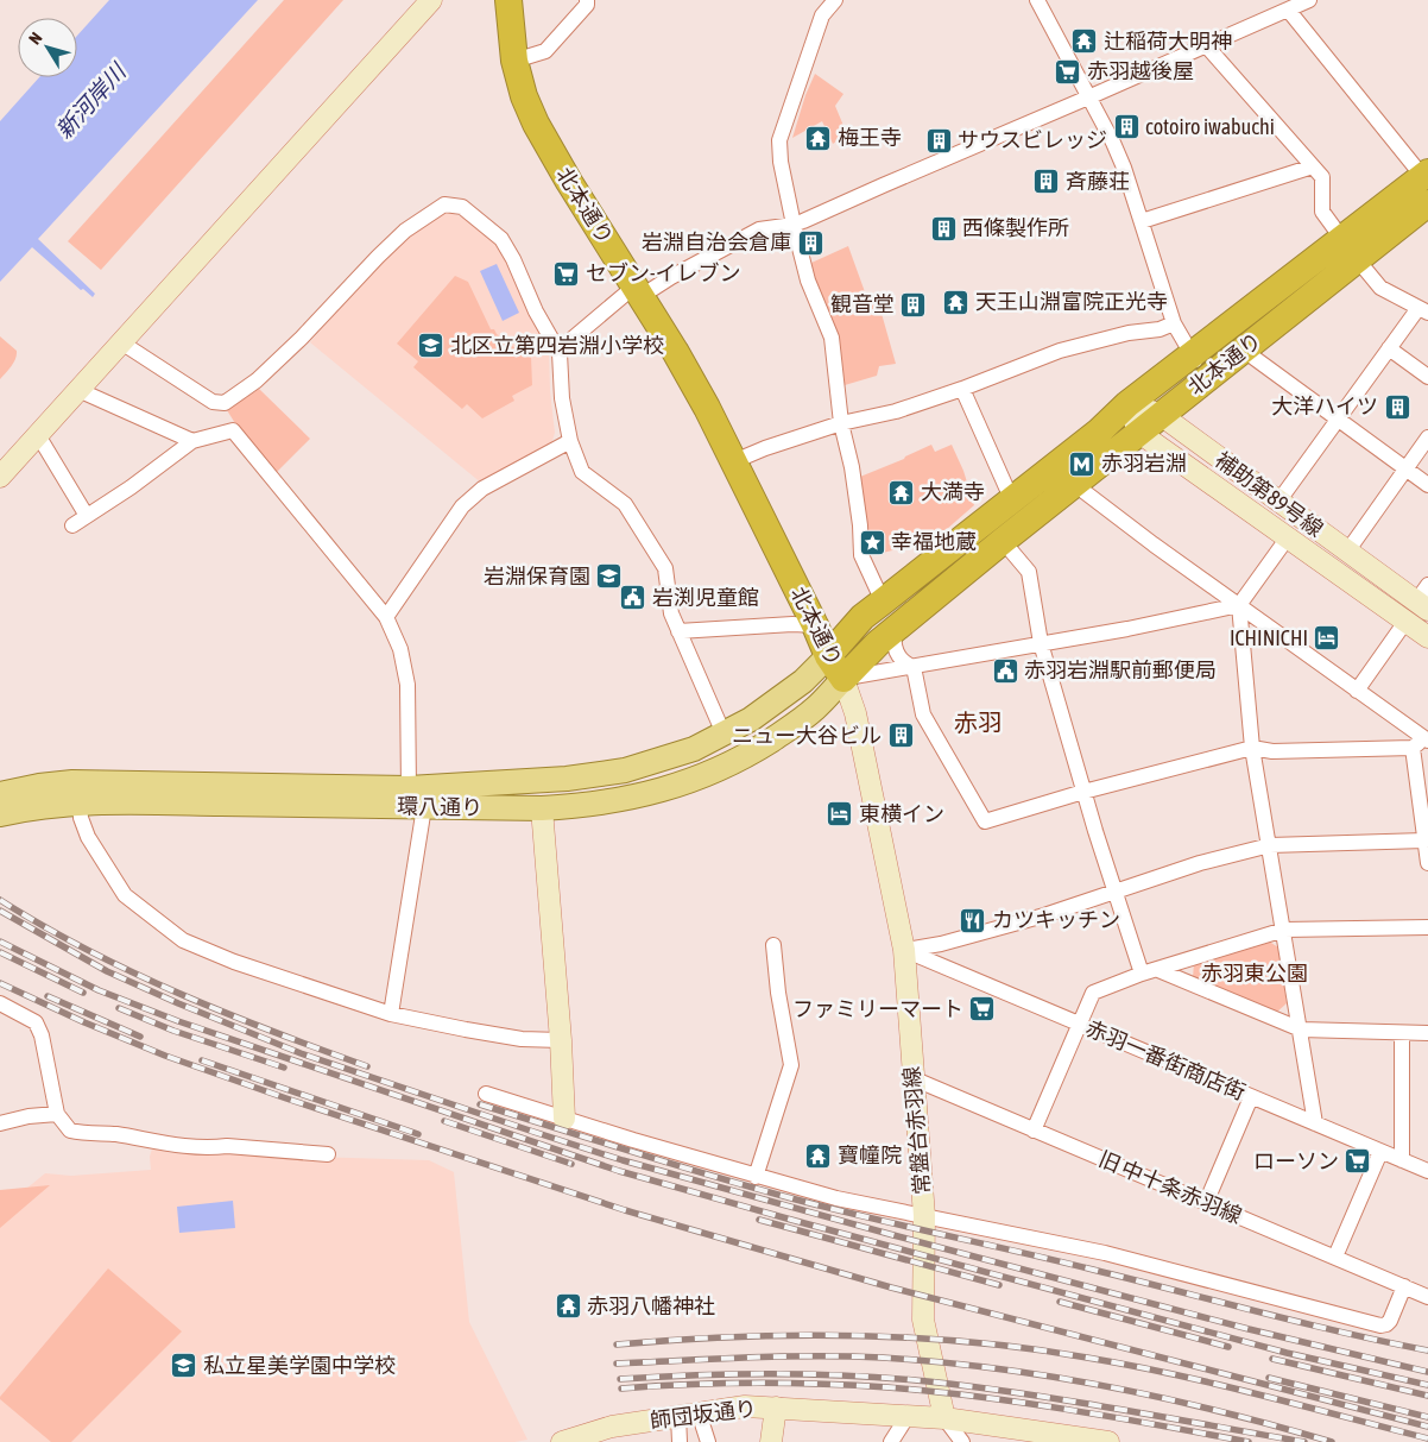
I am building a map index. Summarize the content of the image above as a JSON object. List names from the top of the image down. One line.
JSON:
{"streets":{"highway":["北本通り"],"main road":["環八通り"],"street":["補助第89号線","赤羽一番街商店街","常盤台赤羽線","旧 中十条赤羽線","師団坂通り"]},"crossings":[["北本通り","補助第89号線"],["北本通り","環八通り"],["北本通り","常盤台赤羽線"],["環八通り","常盤台赤羽線"],["赤羽一番街商店街","常盤台赤羽線"],["常盤台赤羽線","旧 中十条赤羽線"]],"districts":["赤羽"],"water":["新河岸川"],"parks":["赤羽東公園"],"places":{"temple":["辻稲荷大明神","梅王寺","天王山淵富院正光寺","大満寺","寶幢院","赤羽八幡神社"],"supermarket":["赤羽越後屋","セブン-イレブン","ファミリーマート","ローソン"],"building":["cotoiro iwabuchi","サウスビレッジ","斉藤荘","西條製作所","岩淵自治会倉庫","観音堂","大洋ハイツ","ニュー大谷ビル"],"school or university":["北区立第四岩淵小学校","岩淵保育園","私立星美学園中学校"],"metro station":["赤羽岩淵"],"place":["幸福地蔵"],"public building":["岩渕児童館","赤羽岩淵駅前郵便局"],"hotel":["ICHINICHI","東横イン"],"restaurant":["カツキッチン"]},"north":"top left"}
